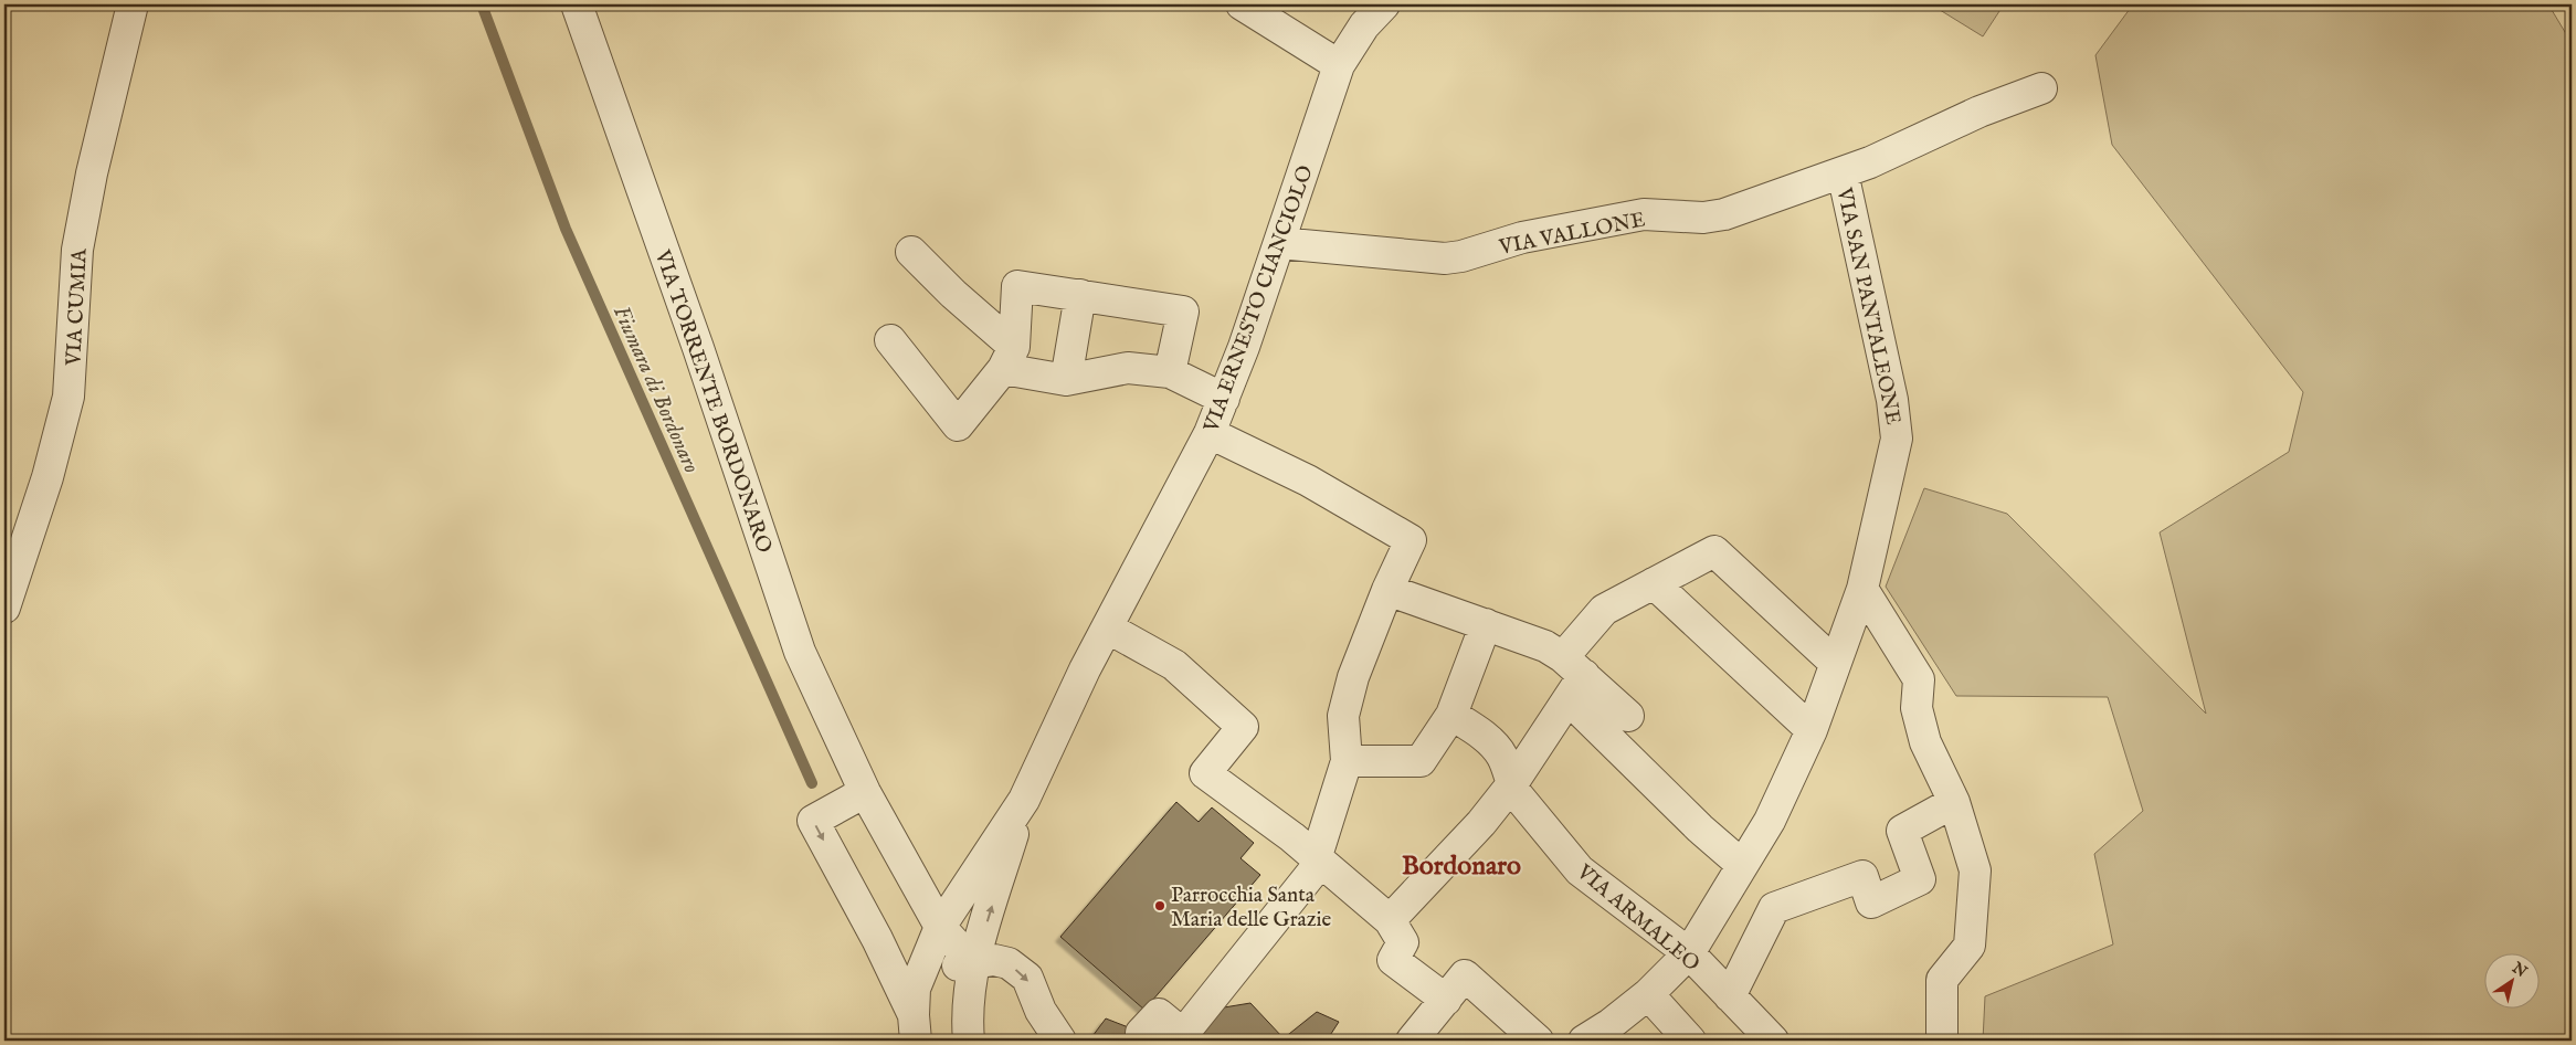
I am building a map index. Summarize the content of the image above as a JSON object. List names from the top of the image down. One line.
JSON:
{"streets":{"street":["VIA VALLONE","VIA ERNESTO CIANCIOLO","VIA SAN PANTALEONE","VIA CUMIA","VIA TORRENTE BORDONARO","VIA ARMALEO"]},"crossings":[["VIA VALLONE","VIA ERNESTO CIANCIOLO"],["VIA VALLONE","VIA SAN PANTALEONE"],["VIA SAN PANTALEONE","VIA ARMALEO"]],"districts":["Bordonaro"],"water":["Fiumara di Bordonaro"],"places":["Parrocchia Santa Maria delle Grazie"],"north":"top right"}
